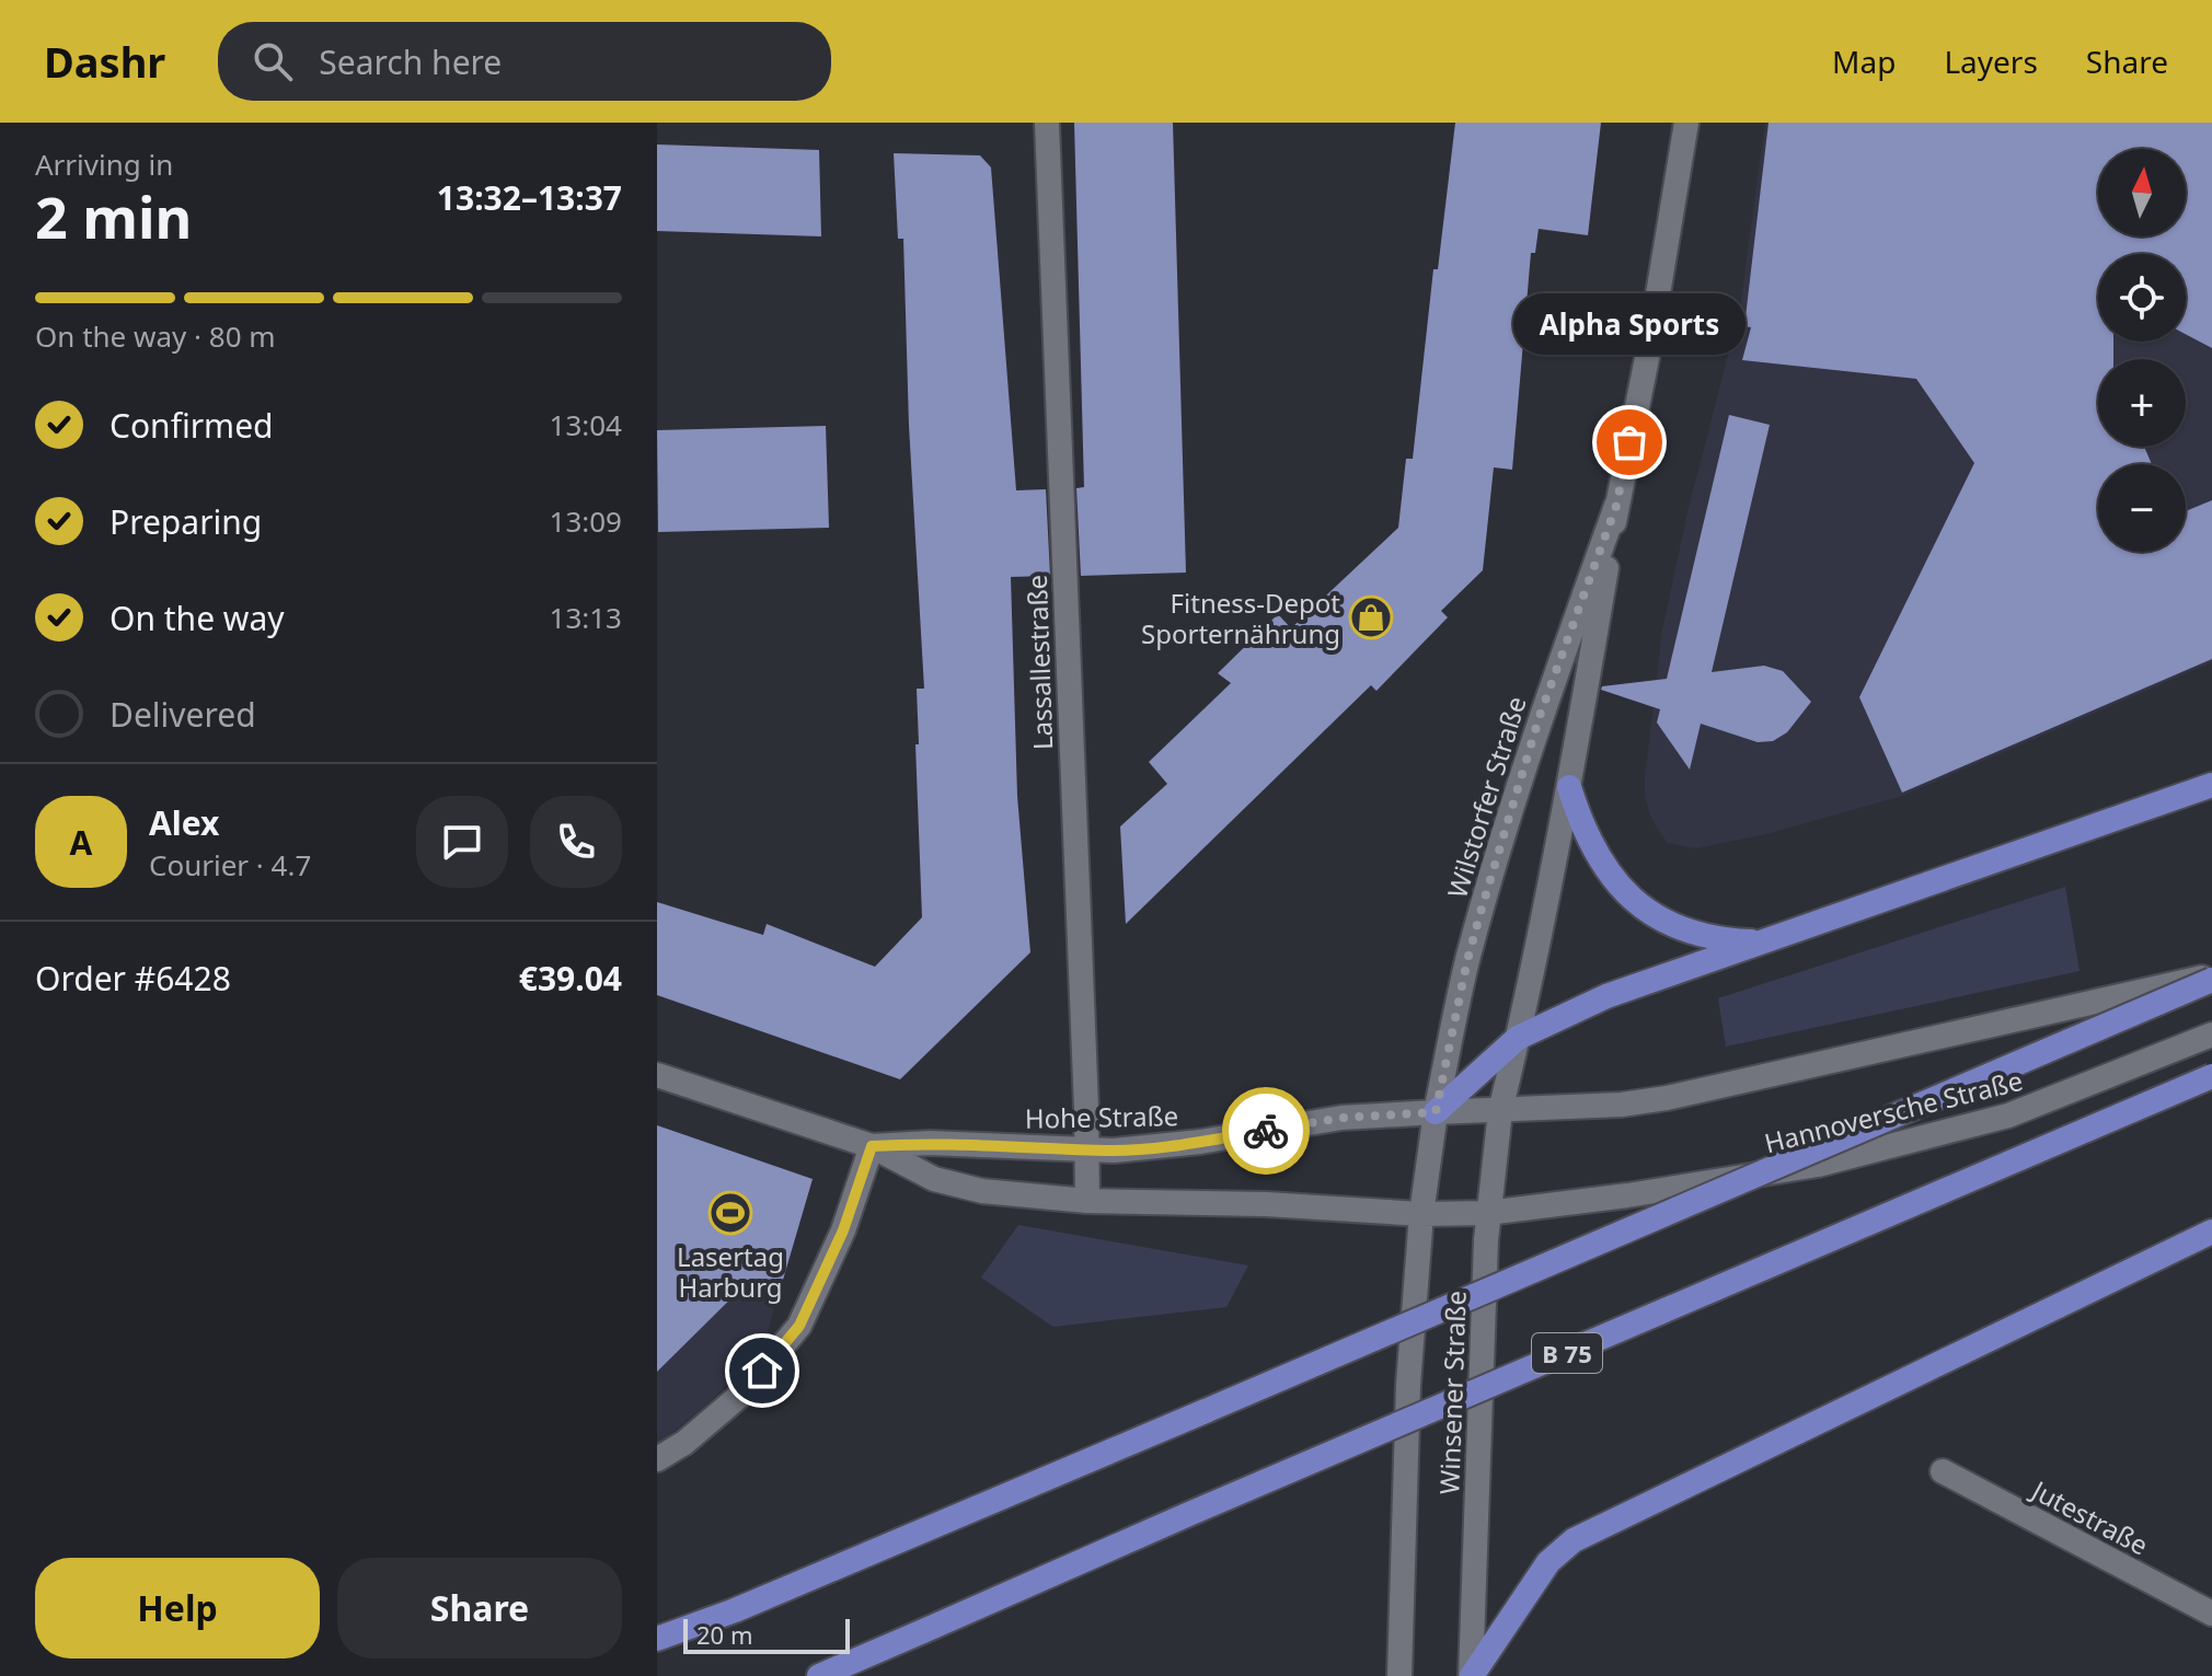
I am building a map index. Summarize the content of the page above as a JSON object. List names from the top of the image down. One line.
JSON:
{"streets":{"highway":["B 75"],"street":["Lassallestraße","Wilstorfer Straße","Hannoversche Straße","Hohe Straße","Winsener Straße","Jutestraße"]},"crossings":[["Lassallestraße","Hohe Straße"],["Wilstorfer Straße","Hohe Straße"],["Wilstorfer Straße","Winsener Straße"],["Hannoversche Straße","Hohe Straße"],["Hannoversche Straße","Winsener Straße"],["Hohe Straße","Winsener Straße"]],"places":{"other":["Alpha Sports"],"shop":["Fitness-Depot Sporternährung"],"sports":["Lasertag Harburg"]},"scale_bar":"20 m","north":"top","page":{"header":"Dashr","search":"Search here","nav":["Map","Layers","Share"],"heading":["2 min","Arriving in","13:32–13:37"],"panel":["Alex","Courier · 4.7","Order #6428","€39.04"],"map_buttons":["+","−"],"bar":"On the way · 80 m","bubble":"Alpha Sports","list":[["Confirmed","13:04"],["Preparing","13:09"],["On the way","13:13"],"Delivered"],"round":"A","buttons":["Help","Share"],"scale":"20 m"}}
